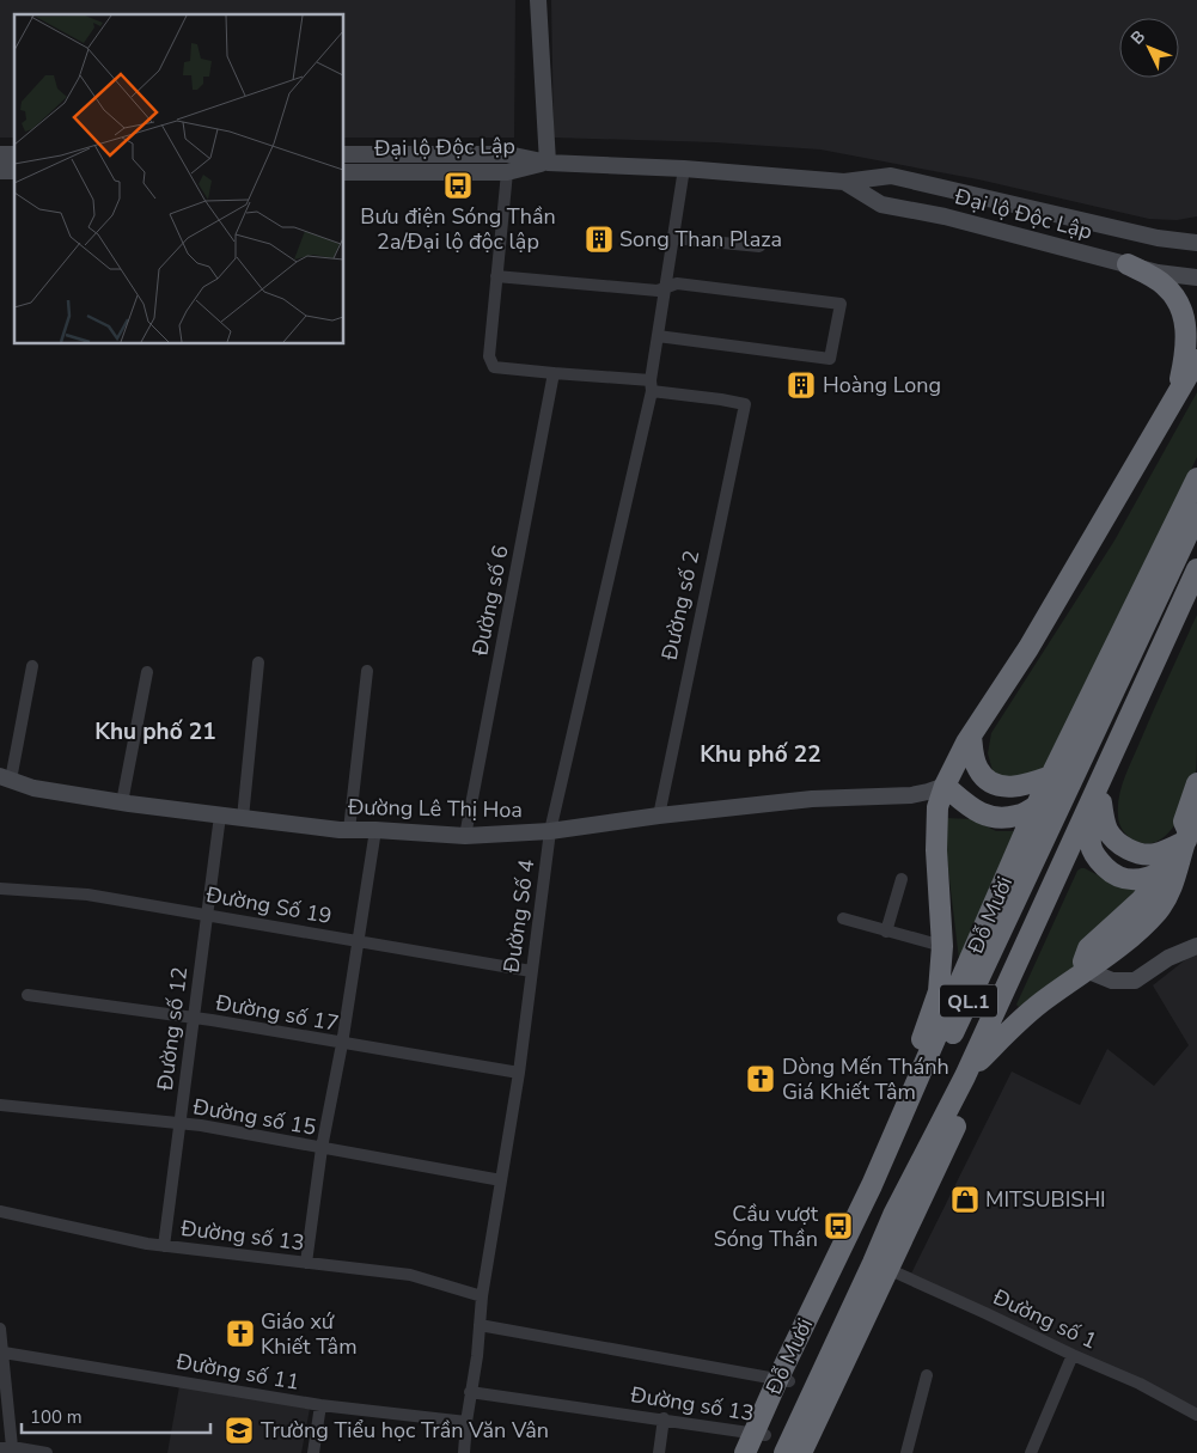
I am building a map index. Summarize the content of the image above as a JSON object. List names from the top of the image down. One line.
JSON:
{"streets":{"highway":["Đỗ Mười","QL.1"],"main road":["Đại lộ Độc Lập","Đường Lê Thị Hoa"],"street":["Đường số 6","Đường số 2","Đường Số 19","Đường Số 4","Đường số 17","Đường số 12","Đường số 15","Đường số 13","Đường số 1","Đường số 11"]},"crossings":[["Đại lộ Độc Lập","Đường Số 4"],["Đường số 6","Đường Lê Thị Hoa"],["Đường số 2","Đường Lê Thị Hoa"],["Đường số 2","Đường Số 4"],["Đường Lê Thị Hoa","Đường Số 4"],["Đường Lê Thị Hoa","Đường số 12"],["Đường Số 19","Đường Số 4"],["Đường Số 19","Đường số 12"],["Đỗ Mười","Đường số 13"],["Đỗ Mười","Đường số 1"],["Đường Số 4","Đường số 17"],["Đường Số 4","Đường số 15"],["Đường Số 4","Đường số 13"],["Đường Số 4","Đường số 11"],["Đường số 17","Đường số 12"],["Đường số 12","Đường số 15"],["Đường số 12","Đường số 13"]],"districts":["Khu phố 21","Khu phố 22"],"places":{"bus stop":["Bưu điện Sóng Thần 2a/Đại lộ độc lập","Cầu vượt Sóng Thần"],"building":["Song Than Plaza","Hoàng Long"],"church":["Dòng Mến Thánh Giá Khiết Tâm","Giáo xứ Khiết Tâm"],"shop":["MITSUBISHI"],"school or university":["Trường Tiểu học Trần Văn Vân"]},"scale_bar":"100 m","north":"top left"}
